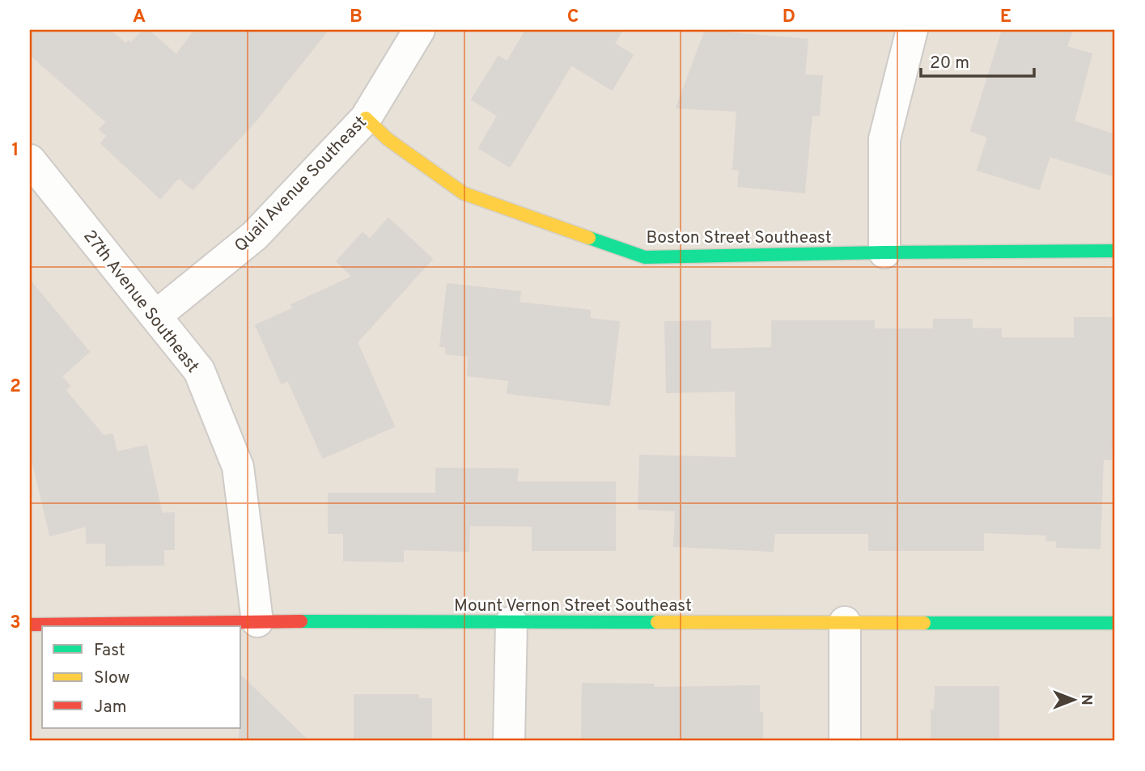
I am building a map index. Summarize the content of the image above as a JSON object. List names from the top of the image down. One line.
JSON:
{"streets":{"street":["Quail Avenue Southeast","Boston Street Southeast","27th Avenue Southeast","Mount Vernon Street Southeast"]},"crossings":[["Quail Avenue Southeast","Boston Street Southeast"],["Quail Avenue Southeast","27th Avenue Southeast"],["27th Avenue Southeast","Mount Vernon Street Southeast"]],"legend":["Fast","Slow","Jam"],"scale_bar":"20 m","north":"right","grid":{"columns":["A","B","C","D","E"],"rows":["1","2","3"]}}
